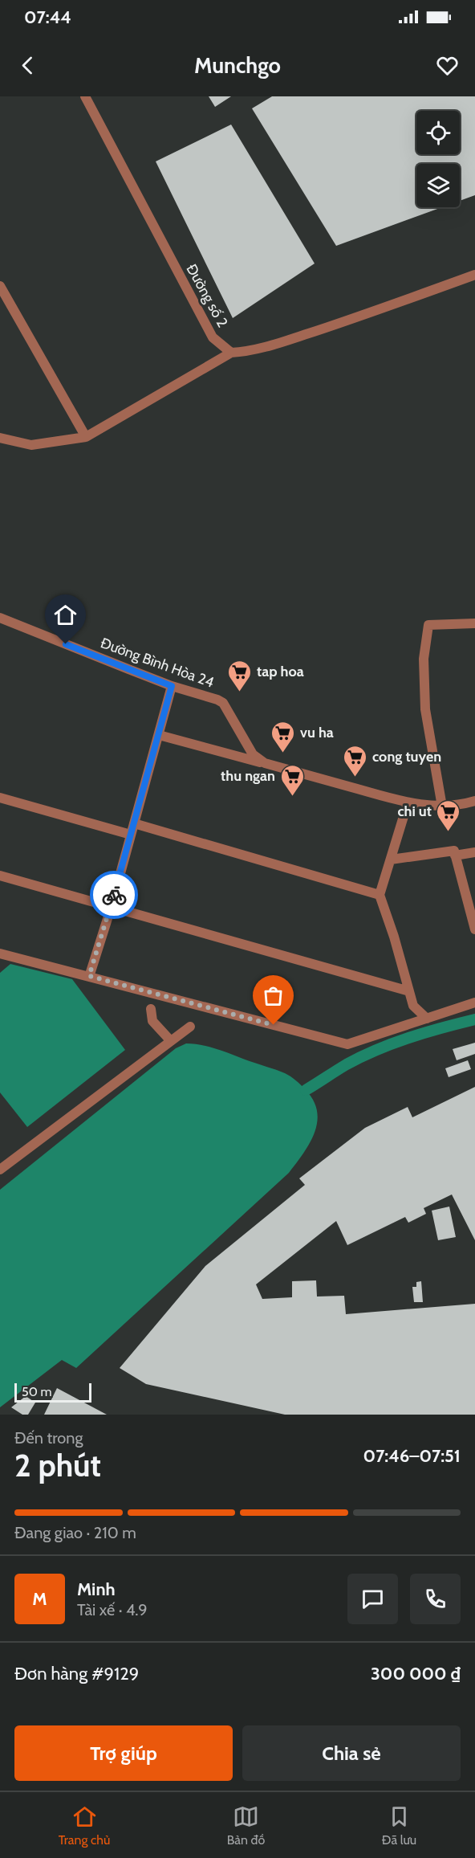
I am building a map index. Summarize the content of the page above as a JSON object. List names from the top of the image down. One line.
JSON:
{"streets":{"street":["Đường số 2","Đường Bình Hòa 24"]},"places":{"supermarket":["tap hoa","vu ha","cong tuyen","thu ngan","chi ut"]},"scale_bar":"50 m","page":{"status":"07:44","header":"Munchgo","scale":"50 m","heading":["2 phút","Đến trong","07:46–07:51"],"panel":["Minh","Tài xế · 4.9","Đơn hàng #9129","300 000 ₫"],"bar":"Đang giao · 210 m","round":"M","buttons":["Trợ giúp","Chia sẻ"],"tabs":["Trang chủ","Bản đồ","Đã lưu"]}}
